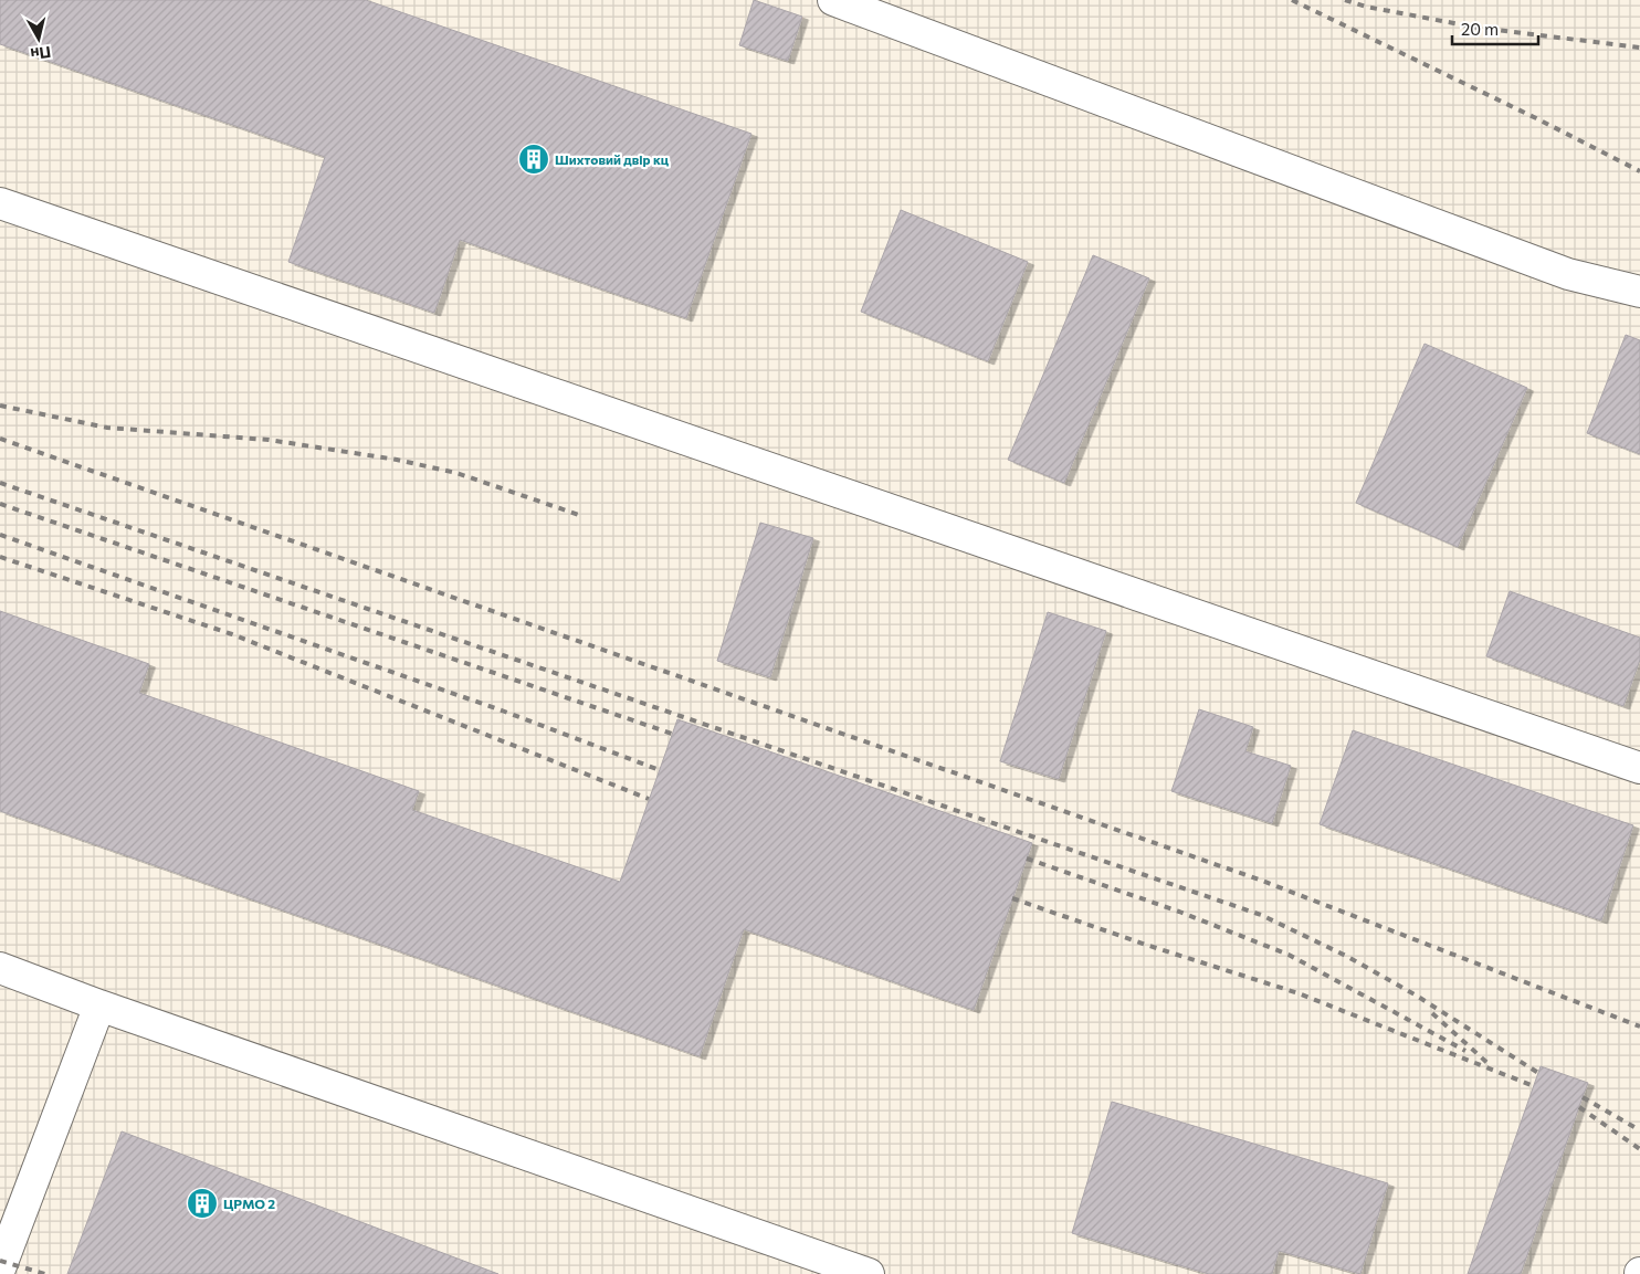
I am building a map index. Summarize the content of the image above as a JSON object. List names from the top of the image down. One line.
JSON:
{"places":{"building":["Шихтовий двір кц","ЦРМО 2"]},"scale_bar":"20 m","north":"bottom"}
